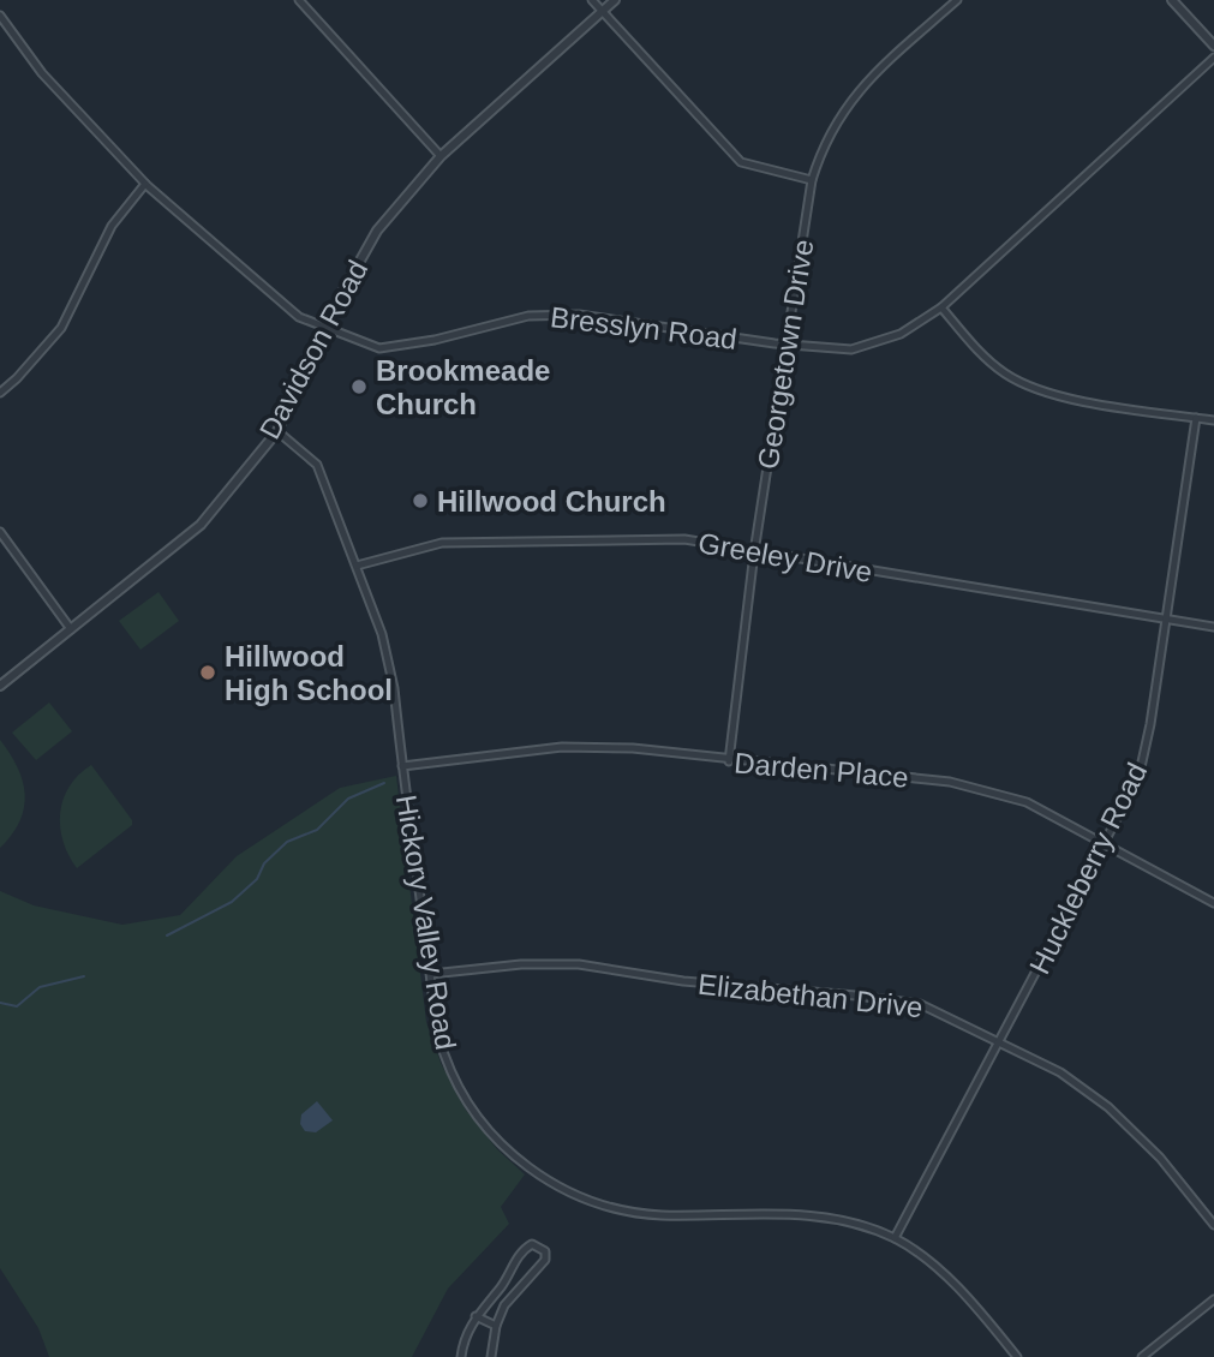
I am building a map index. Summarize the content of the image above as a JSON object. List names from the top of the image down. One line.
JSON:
{"streets":{"street":["Bresslyn Road","Davidson Road","Georgetown Drive","Greeley Drive","Darden Place","Huckleberry Road","Hickory Valley Road","Elizabethan Drive"]},"crossings":[["Bresslyn Road","Davidson Road"],["Bresslyn Road","Georgetown Drive"],["Davidson Road","Hickory Valley Road"],["Georgetown Drive","Greeley Drive"],["Georgetown Drive","Darden Place"],["Greeley Drive","Huckleberry Road"],["Greeley Drive","Hickory Valley Road"],["Darden Place","Huckleberry Road"],["Darden Place","Hickory Valley Road"],["Huckleberry Road","Hickory Valley Road"],["Huckleberry Road","Elizabethan Drive"],["Hickory Valley Road","Elizabethan Drive"]],"places":["Brookmeade Church","Hillwood Church","Hillwood High School"]}
